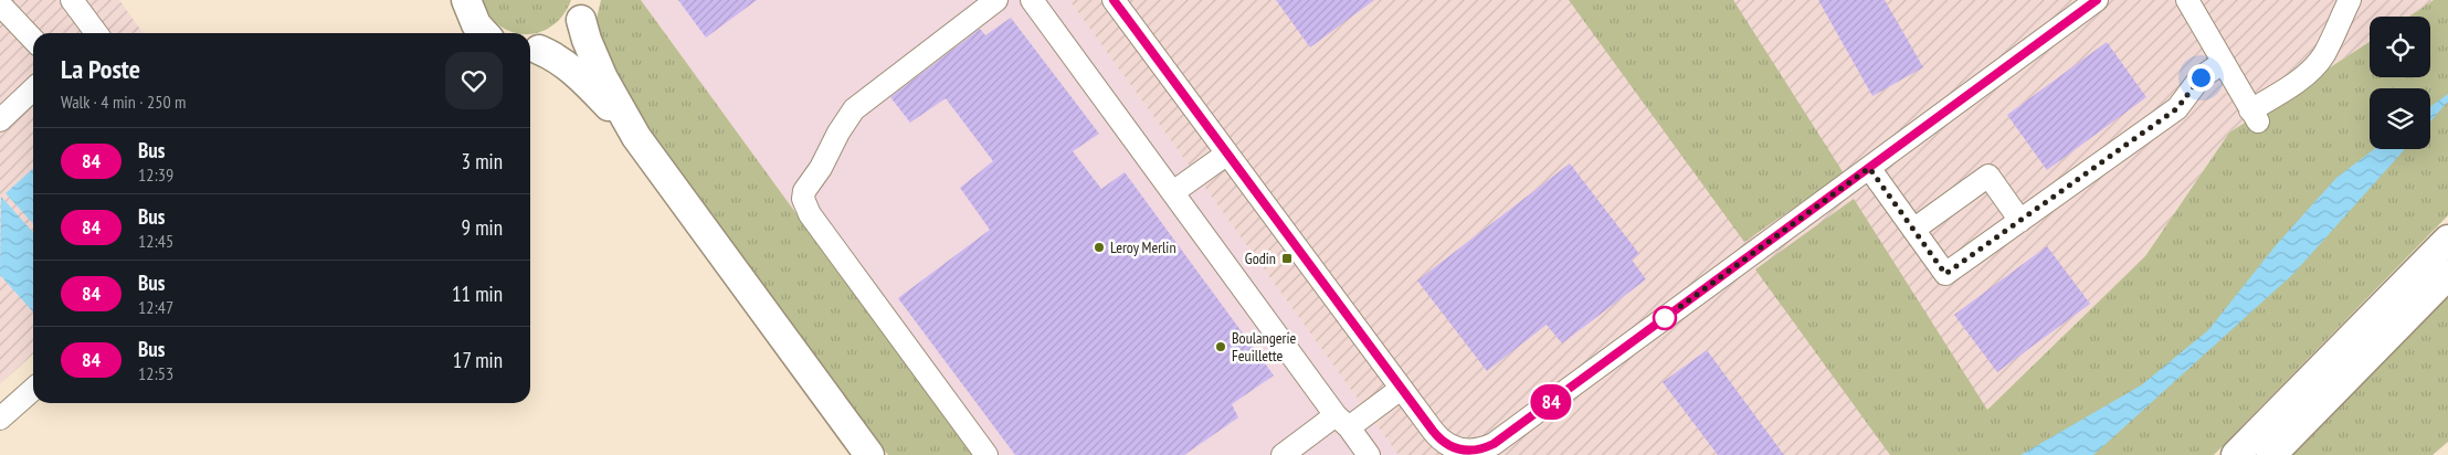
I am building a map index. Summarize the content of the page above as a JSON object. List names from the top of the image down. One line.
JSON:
{"places":{"other":["Leroy Merlin","Boulangerie Feuillette"],"transit":["Godin"]},"lines":["bus line 84"],"page":{"on_map":"84","heading":["La Poste","Walk · 4 min · 250 m"],"list":[{"mark":"84","name":"Bus","note":"12:39","value":"3 min"},{"mark":"84","name":"Bus","note":"12:45","value":"9 min"},{"mark":"84","name":"Bus","note":"12:47","value":"11 min"},{"mark":"84","name":"Bus","note":"12:53","value":"17 min"}]}}
